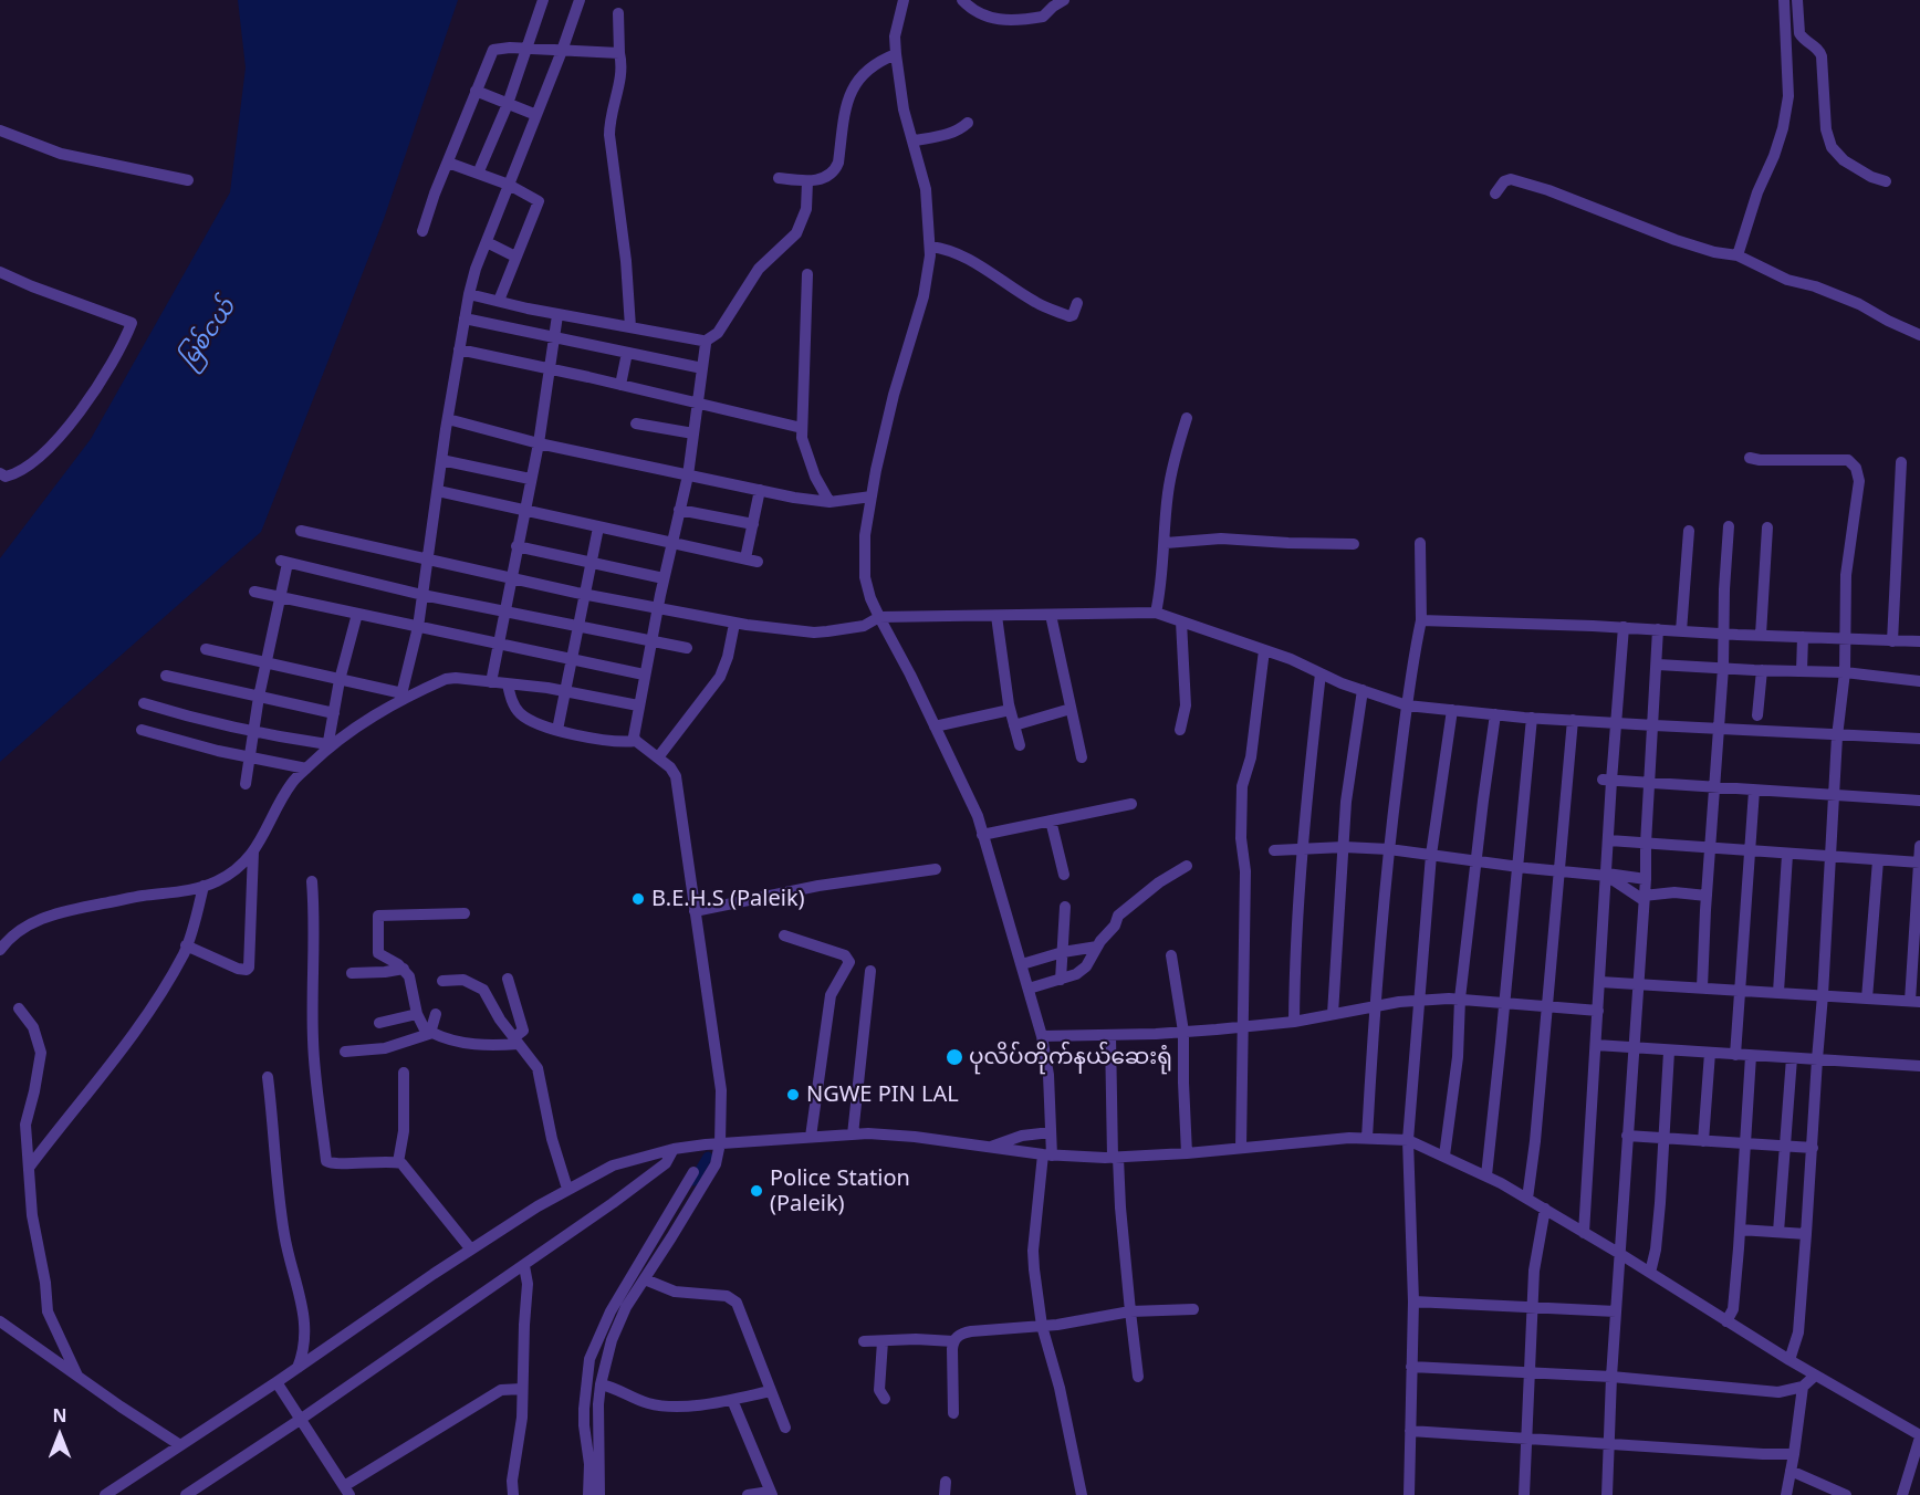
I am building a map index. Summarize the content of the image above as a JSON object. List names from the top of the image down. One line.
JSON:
{"water":["မြစ်ငယ်"],"places":["B.E.H.S (Paleik)","ပုလိပ်တိုက်နယ်ဆေးရုံ","NGWE PIN LAL","Police Station (Paleik)"],"north":"top"}
